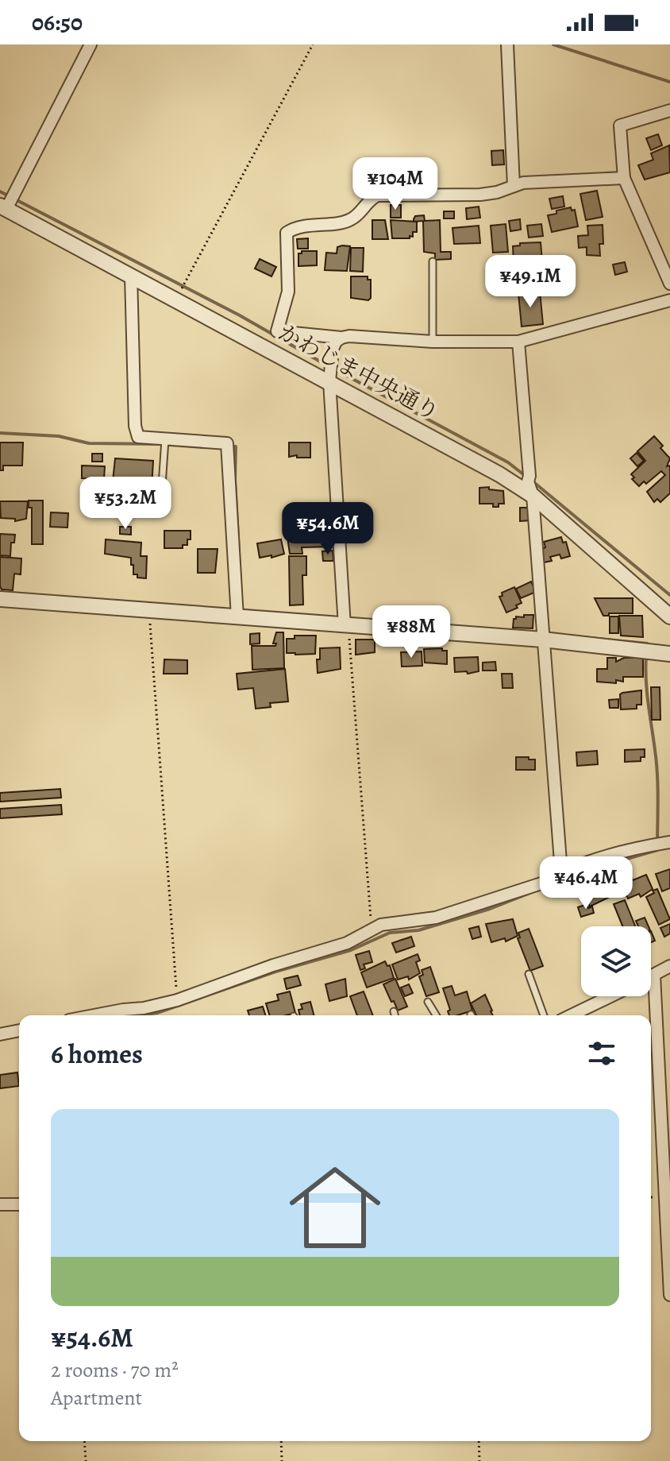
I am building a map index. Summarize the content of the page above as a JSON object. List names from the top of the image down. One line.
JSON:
{"streets":{"street":["かわじま中央通り"]},"page":{"status":"06:50","price":["¥104M","¥49.1M","¥53.2M","¥54.6M","¥88M","¥46.4M"],"heading":"6 homes","list":[{"name":"¥54.6M","note":"2 rooms · 70 m² · Apartment"}]}}
